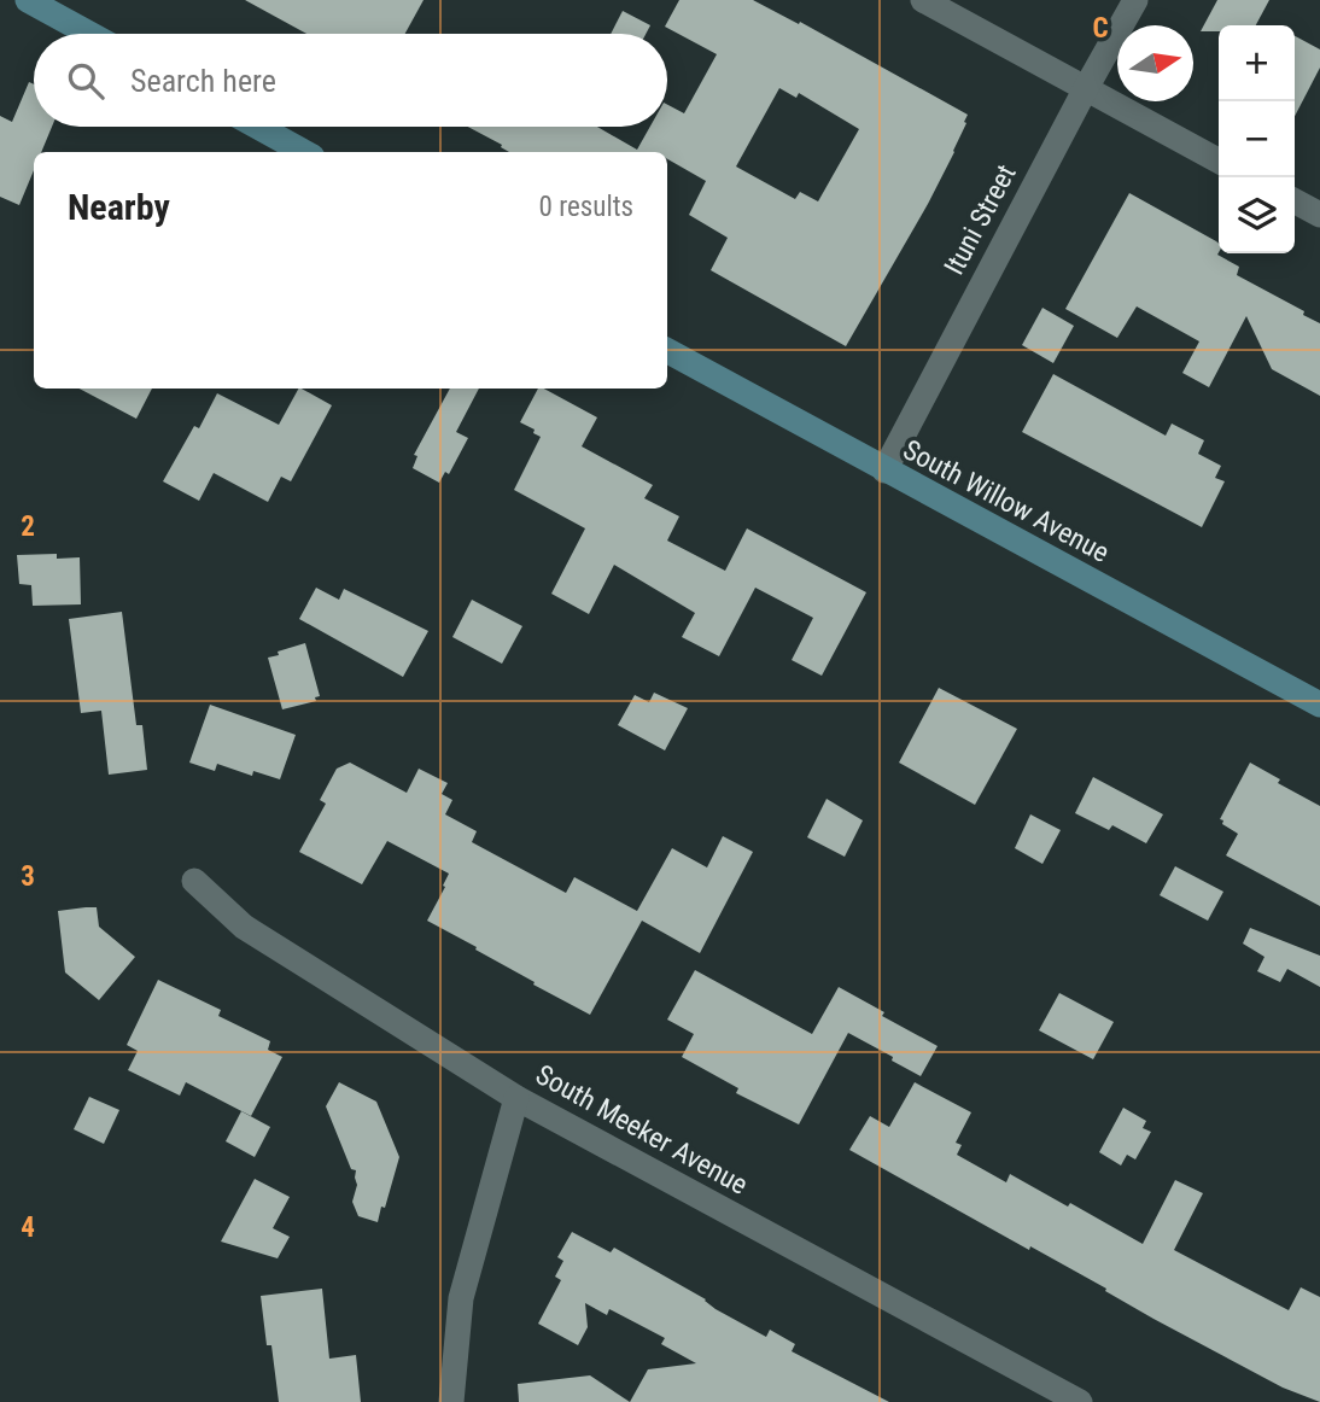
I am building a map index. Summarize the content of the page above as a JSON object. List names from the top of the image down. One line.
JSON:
{"streets":{"street":["Ituni Street","South Willow Avenue","South Meeker Avenue"]},"crossings":[["Ituni Street","South Willow Avenue"]],"north":"right","page":{"map_buttons":["+","−"],"search":"Search here","heading":["Nearby","0 results"]},"grid":{"columns":["C"],"rows":["2","3","4"]}}
